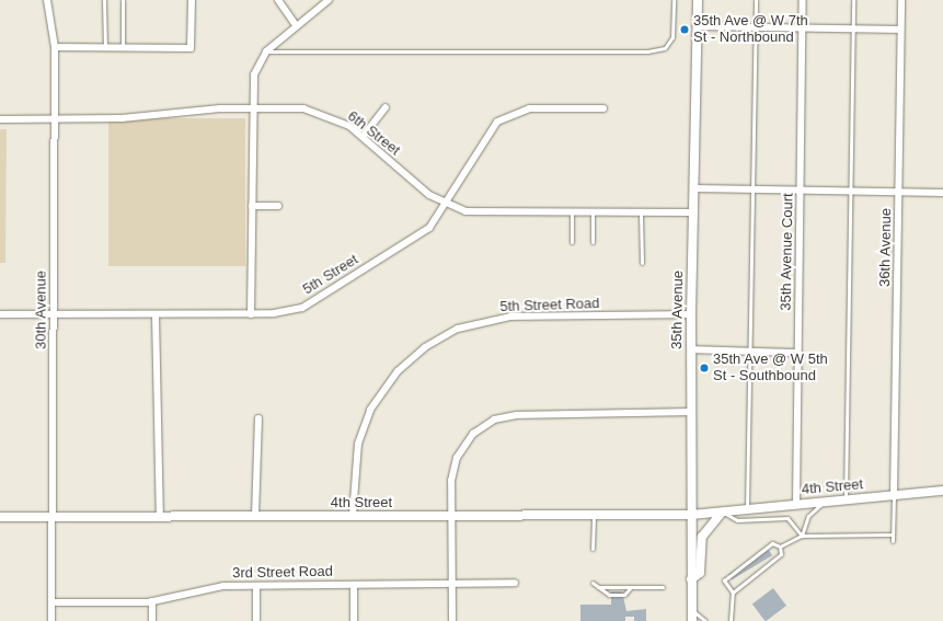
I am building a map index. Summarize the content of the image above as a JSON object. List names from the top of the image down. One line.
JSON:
{"streets":{"main road":["35th Avenue","4th Street"],"street":["6th Street","36th Avenue","35th Avenue Court","5th Street","5th Street Road","30th Avenue","3rd Street Road"]},"crossings":[["6th Street","5th Street"],["6th Street","30th Avenue"],["6th Street","35th Avenue"],["36th Avenue","4th Street"],["35th Avenue Court","4th Street"],["5th Street","30th Avenue"],["5th Street Road","35th Avenue"],["5th Street Road","4th Street"],["30th Avenue","4th Street"],["30th Avenue","3rd Street Road"],["35th Avenue","4th Street"]],"places":["35th Ave @ W 7th St - Northbound","35th Ave @ W 5th St - Southbound"]}
